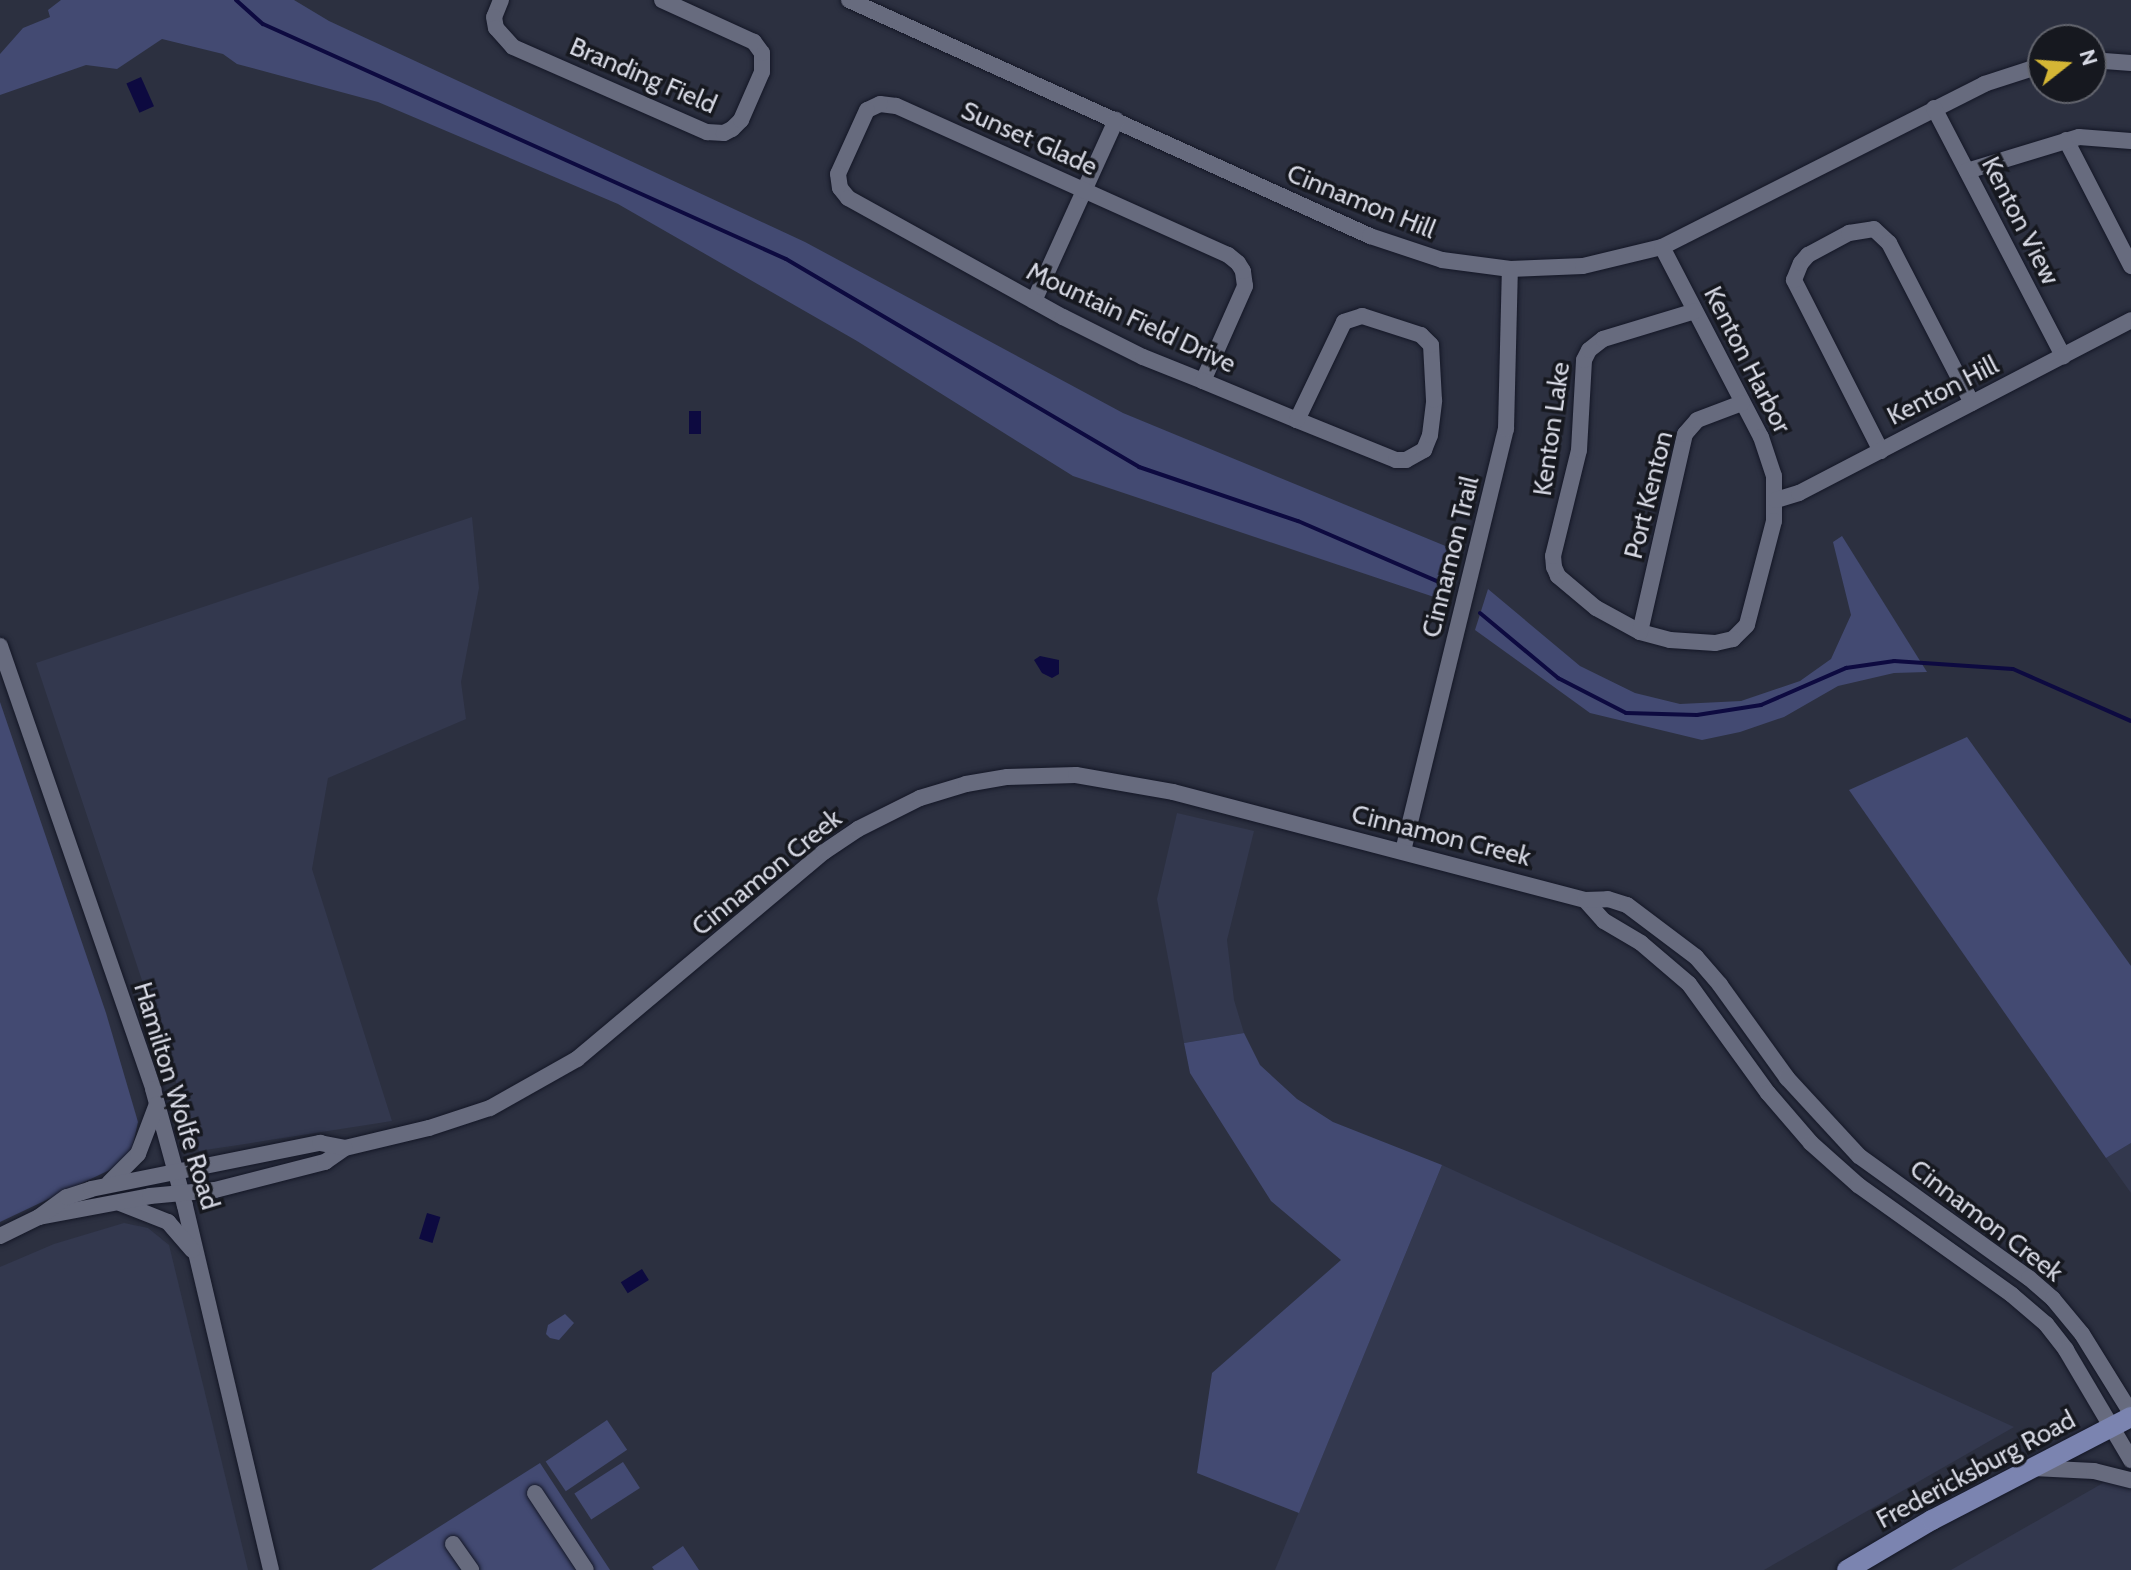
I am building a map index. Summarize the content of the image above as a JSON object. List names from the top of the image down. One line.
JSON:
{"streets":{"main road":["Fredericksburg Road"],"street":["Branding Field","Sunset Glade","Cinnamon Hill","Kenton View","Mountain Field Drive","Kenton Harbor","Kenton Hill","Kenton Lake","Port Kenton","Cinnamon Trail","Cinnamon Creek","Hamilton Wolfe Road"]},"crossings":[["Sunset Glade","Mountain Field Drive"],["Cinnamon Hill","Kenton View"],["Cinnamon Hill","Kenton Harbor"],["Cinnamon Hill","Cinnamon Trail"],["Kenton View","Kenton Hill"],["Kenton Harbor","Kenton Hill"],["Kenton Harbor","Kenton Lake"],["Kenton Harbor","Port Kenton"],["Kenton Lake","Port Kenton"],["Cinnamon Trail","Cinnamon Creek"],["Cinnamon Creek","Hamilton Wolfe Road"],["Cinnamon Creek","Fredericksburg Road"]],"north":"right"}
